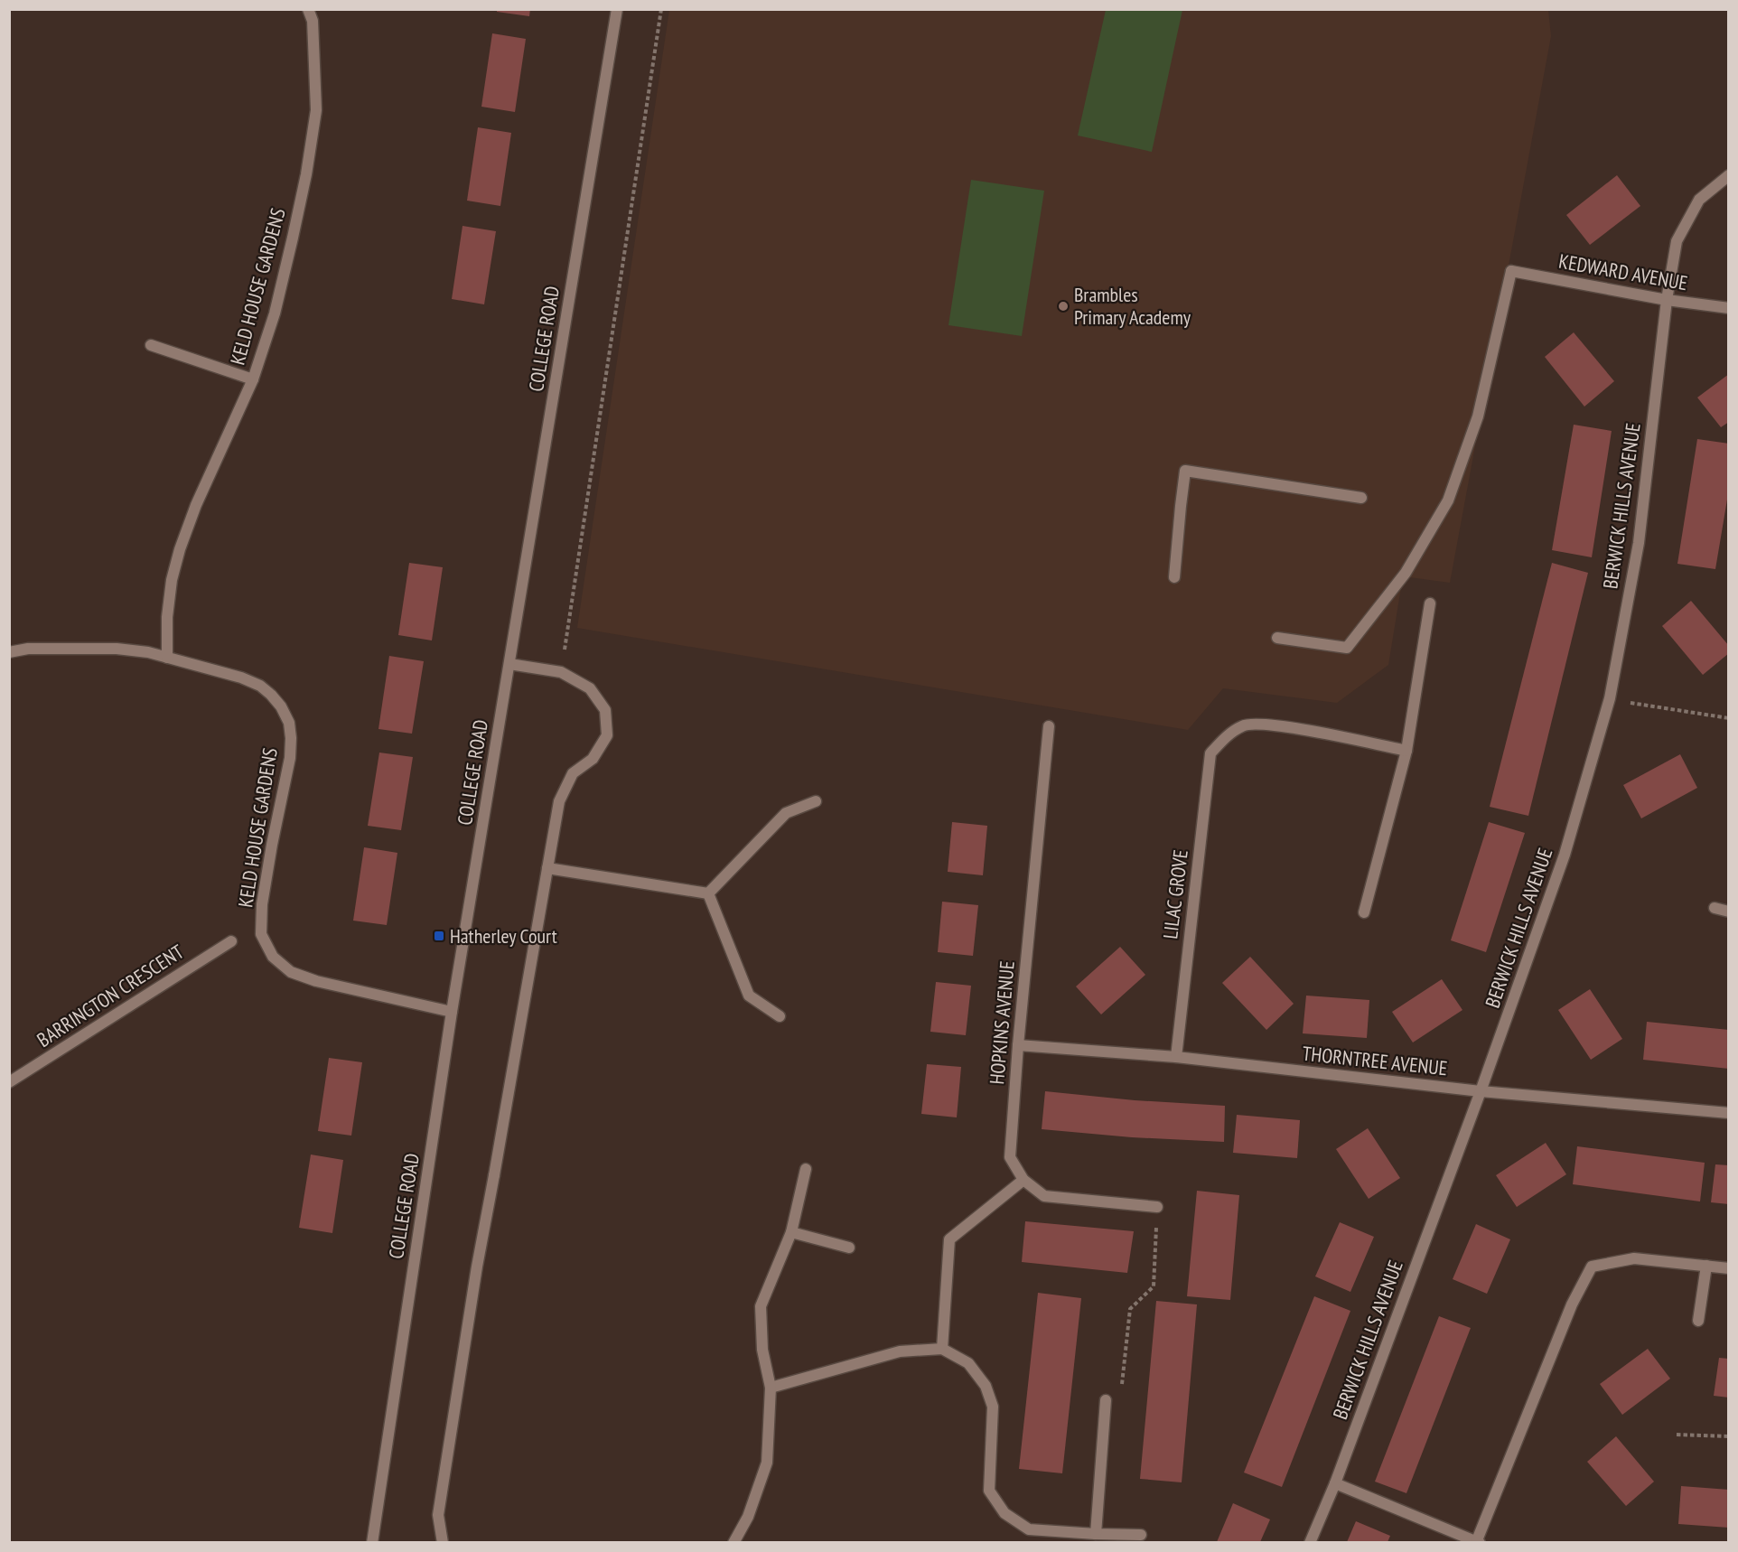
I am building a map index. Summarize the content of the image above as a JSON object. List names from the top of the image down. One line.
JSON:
{"streets":{"street":["KEDWARD AVENUE","KELD HOUSE GARDENS","COLLEGE ROAD","BERWICK HILLS AVENUE","LILAC GROVE","BARRINGTON CRESCENT","HOPKINS AVENUE","THORNTREE AVENUE"]},"crossings":[["KEDWARD AVENUE","BERWICK HILLS AVENUE"],["KELD HOUSE GARDENS","COLLEGE ROAD"],["BERWICK HILLS AVENUE","THORNTREE AVENUE"],["LILAC GROVE","THORNTREE AVENUE"],["HOPKINS AVENUE","THORNTREE AVENUE"]],"places":{"other":["Brambles Primary Academy"],"transit":["Hatherley Court"]}}
